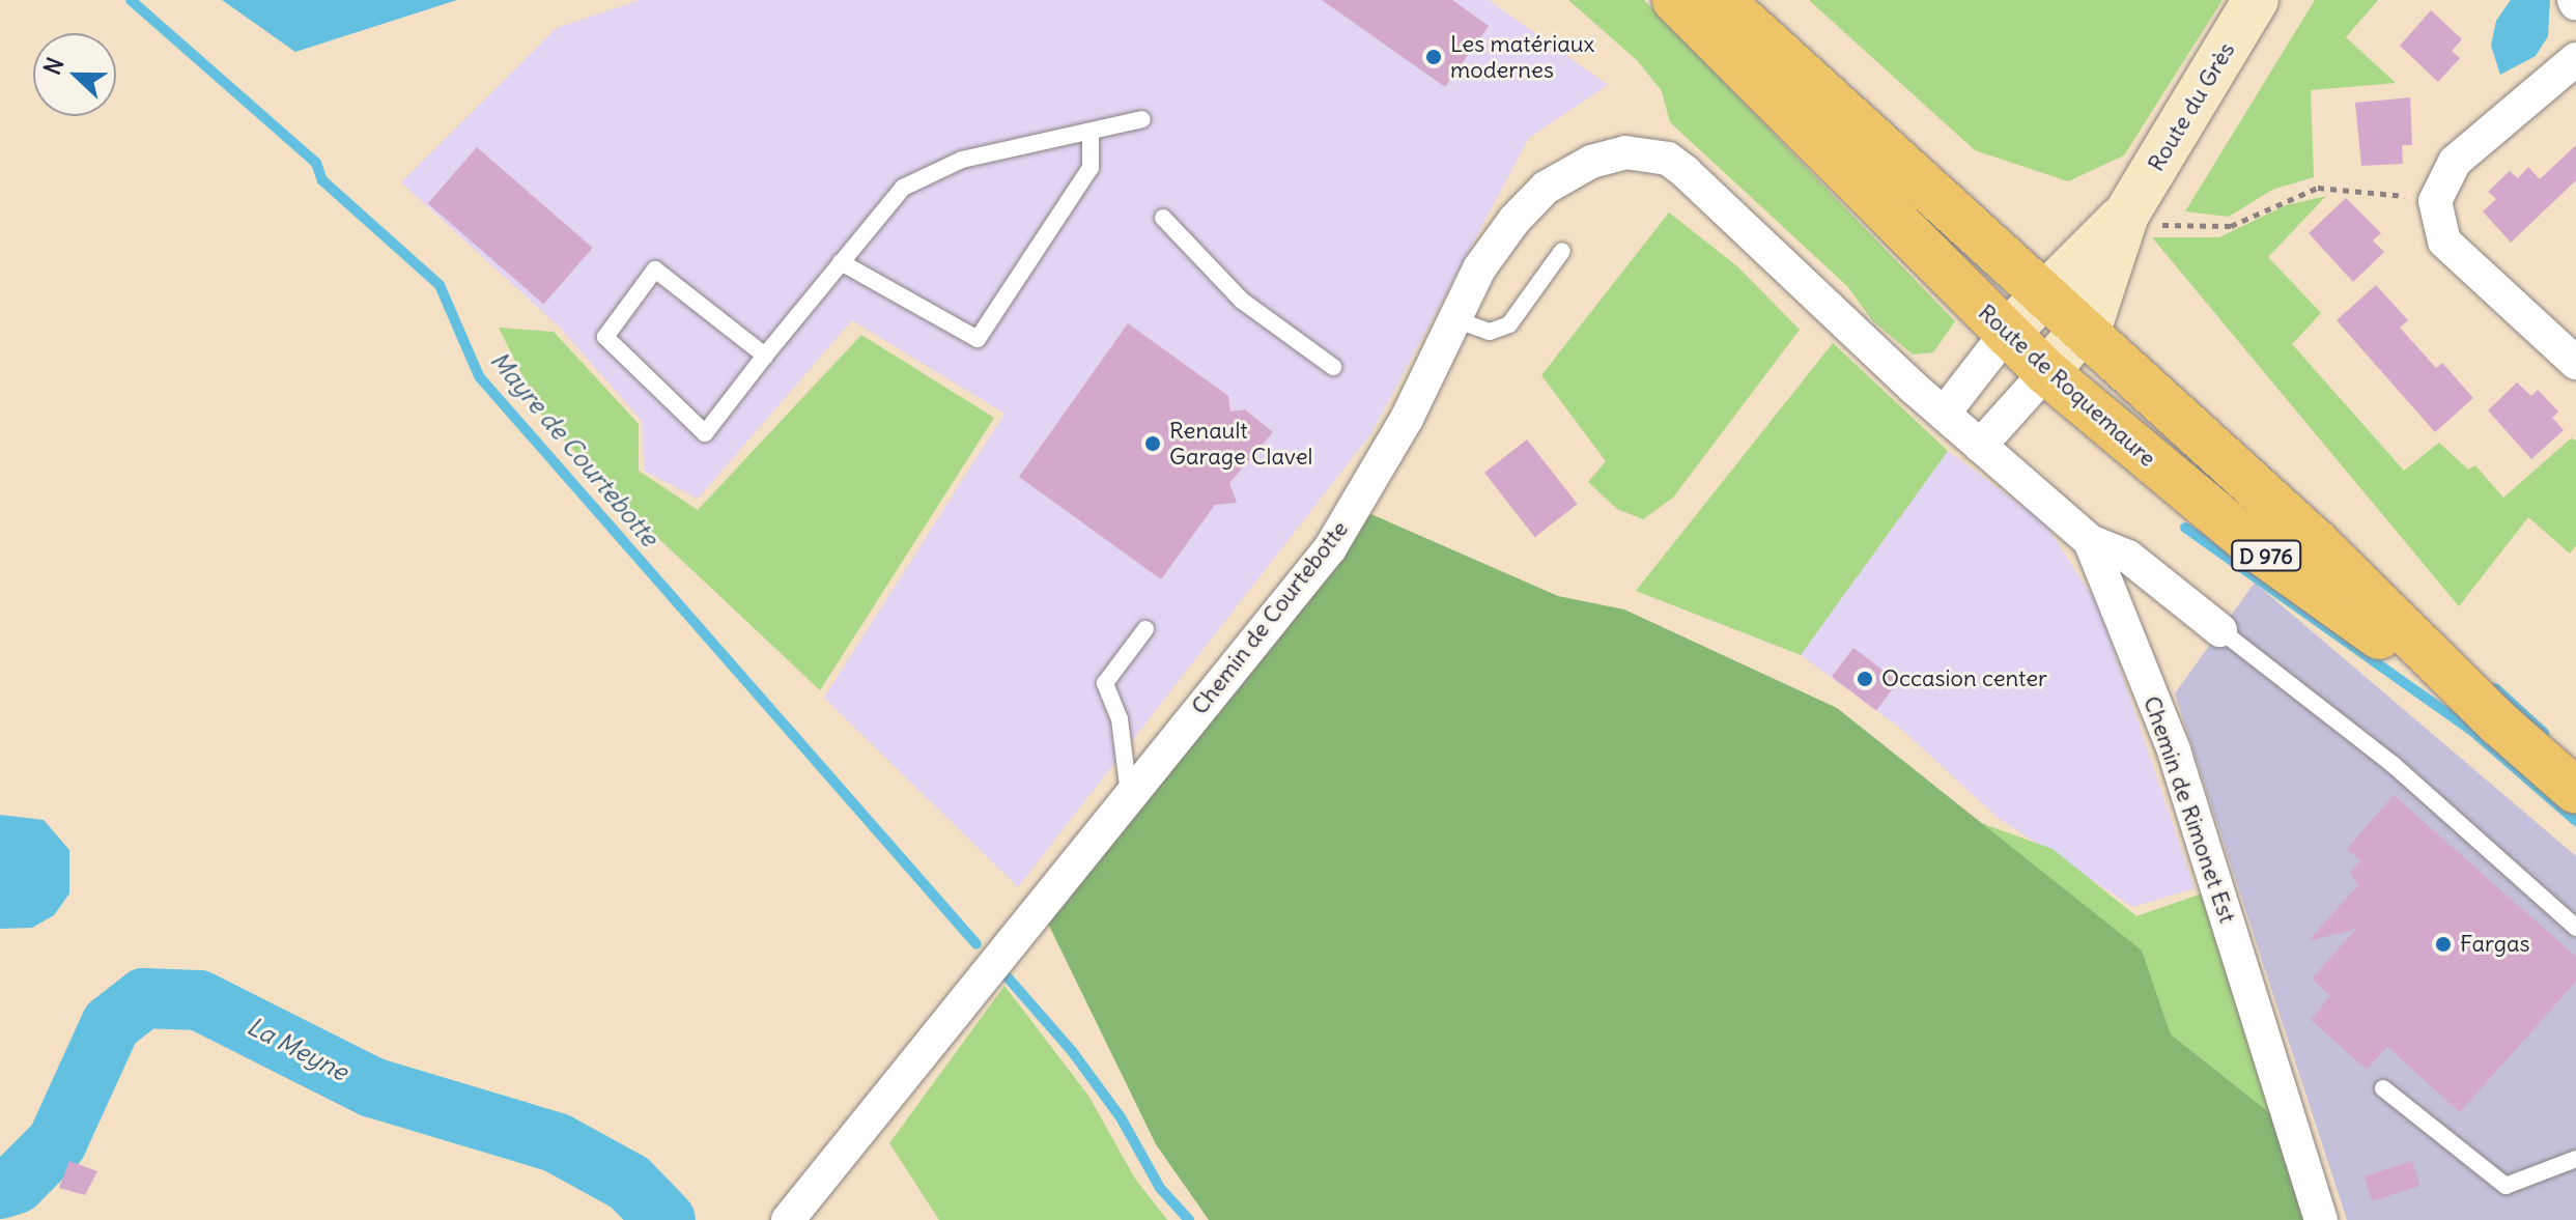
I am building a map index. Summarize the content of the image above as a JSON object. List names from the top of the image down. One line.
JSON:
{"streets":{"main road":["Route de Roquemaure","D 976"],"street":["Route du Grès","Chemin de Courtebotte","Chemin de Rimonet Est"]},"crossings":[["Chemin de Courtebotte","Chemin de Rimonet Est"]],"water":["Mayre de Courtebotte","La Meyne"],"places":["Les matériaux modernes","Renault Garage Clavel","Occasion center","Fargas"],"north":"left"}
